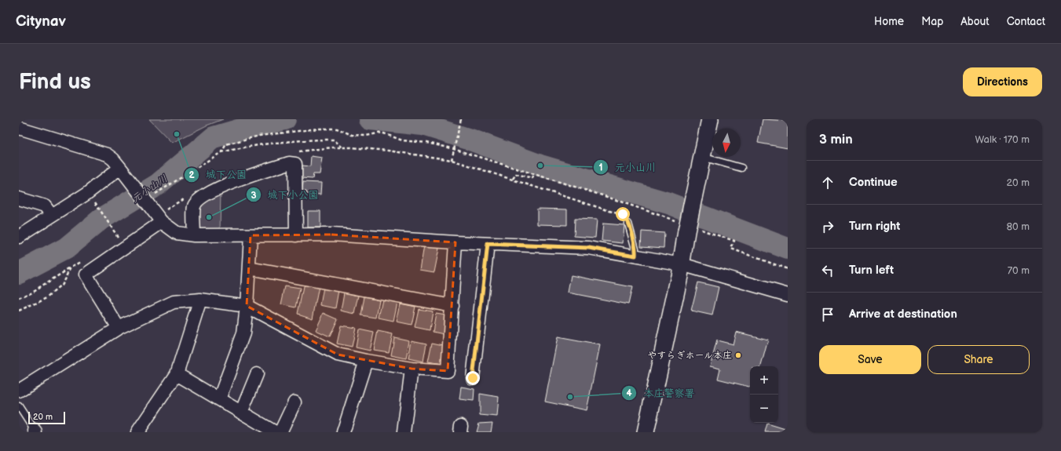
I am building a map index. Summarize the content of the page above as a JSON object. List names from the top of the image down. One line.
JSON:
{"water":["元小山川"],"places":["城下公園","元小山川","城下小公園","やすらぎホール本庄","本庄警察署"],"scale_bar":"20 m","north":"bottom","page":{"header":"Citynav","nav":["Home","Map","About","Contact"],"buttons":["Directions",["Save","Share"]],"title":"Find us","heading":["3 min","Walk · 170 m"],"list":[["Continue","20 m"],["Turn right","80 m"],["Turn left","70 m"],"Arrive at destination"],"map_buttons":["+","−"],"scale":"20 m"}}
